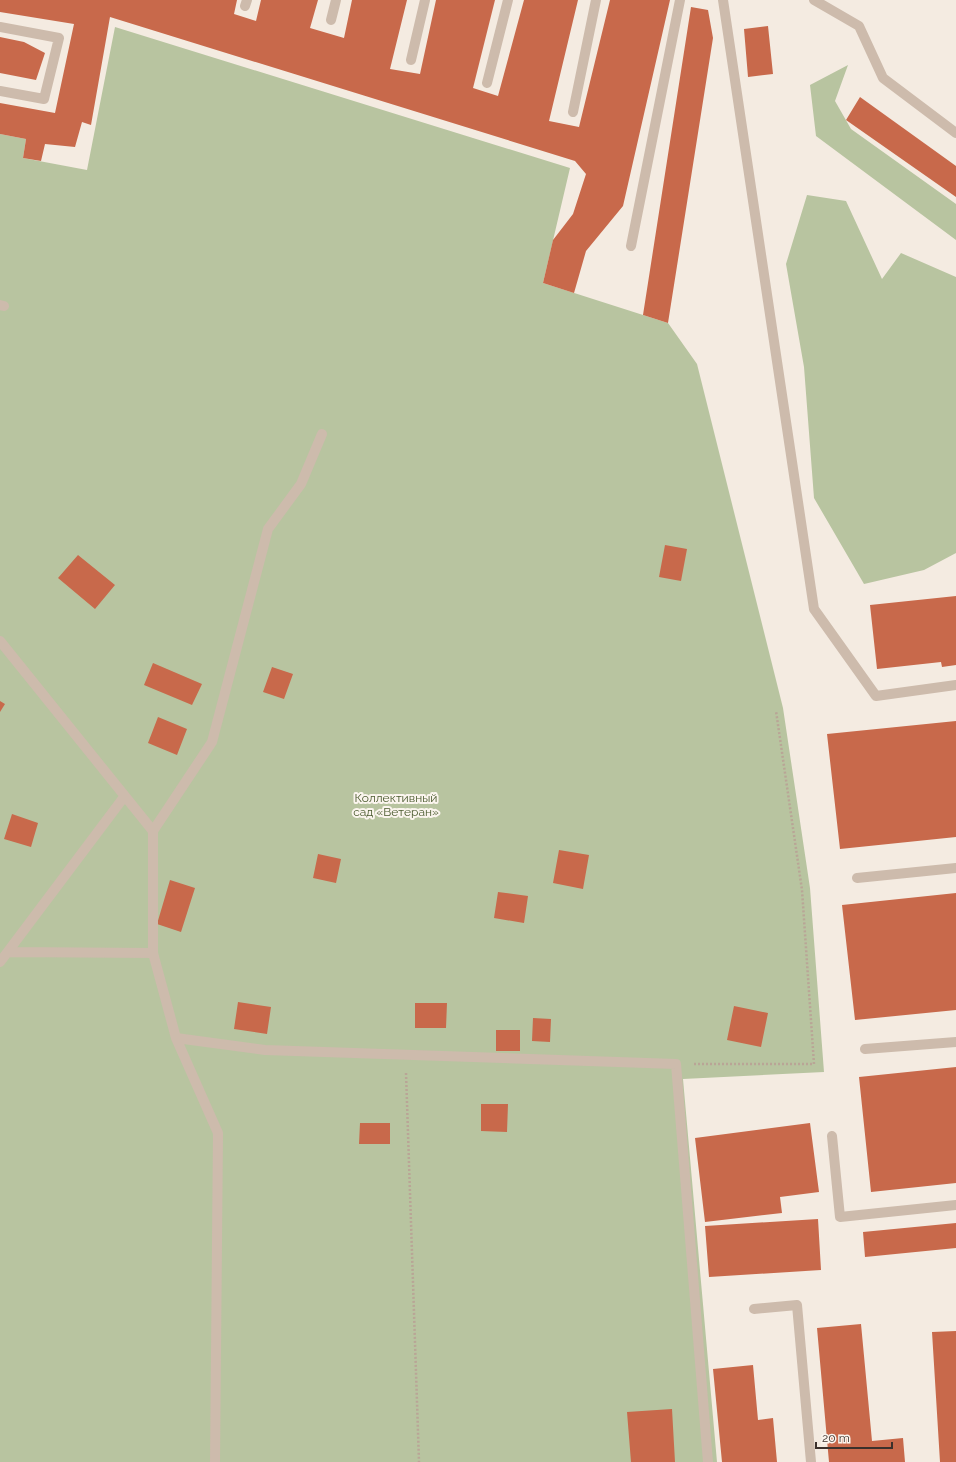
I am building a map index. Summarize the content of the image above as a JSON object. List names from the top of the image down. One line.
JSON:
{"parks":["Коллективный сад «Ветеран»"],"scale_bar":"20 m"}
